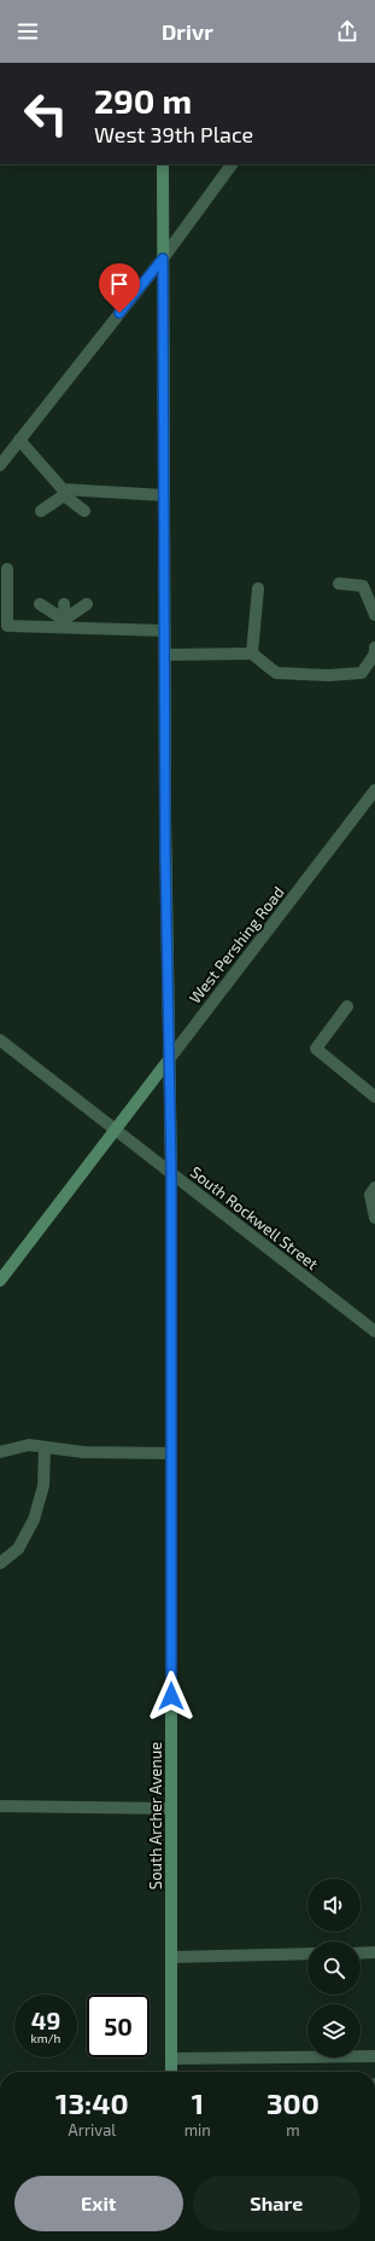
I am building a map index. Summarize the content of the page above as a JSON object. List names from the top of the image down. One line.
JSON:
{"streets":{"main road":["West Pershing Road","South Archer Avenue"],"street":["South Rockwell Street"]},"crossings":[["West Pershing Road","South Rockwell Street"],["West Pershing Road","South Archer Avenue"],["South Rockwell Street","South Archer Avenue"]],"page":{"header":"Drivr","turn":["290 m","West 39th Place"],"speed":"49 km/h","limit":"50","eta":["13:40","Arrival","1","min","300","m"],"buttons":["Exit","Share"]}}
